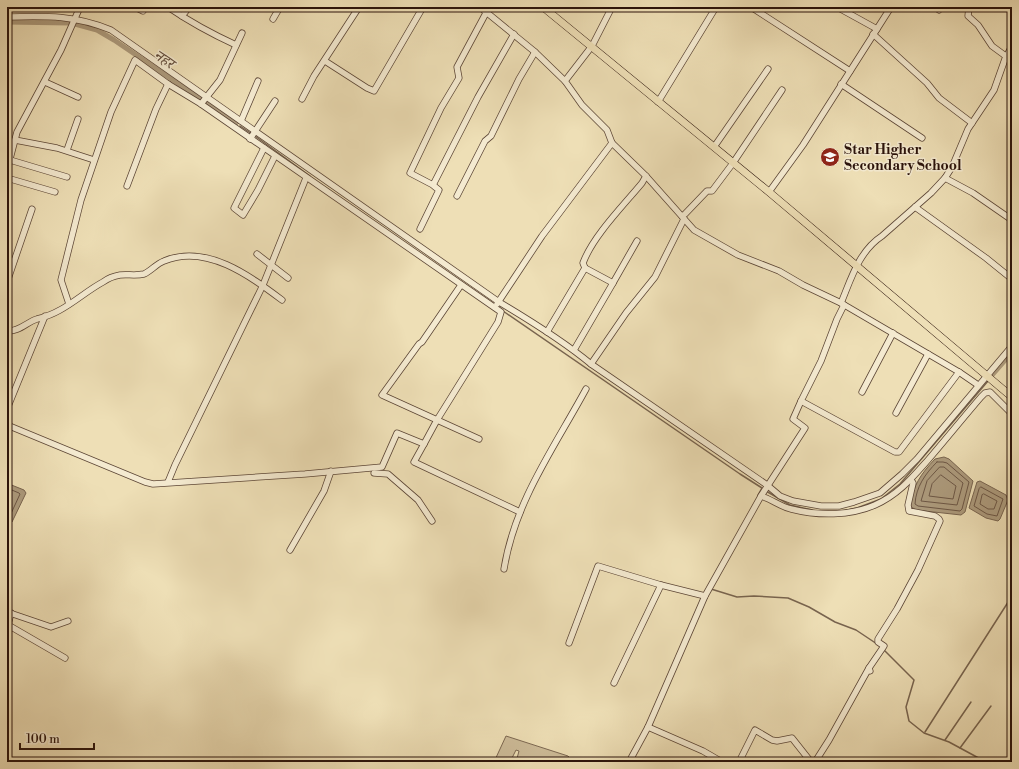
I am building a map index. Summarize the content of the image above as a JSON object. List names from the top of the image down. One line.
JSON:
{"water":["नहर"],"places":{"school or university":["Star Higher Secondary School"]},"scale_bar":"100 m"}
